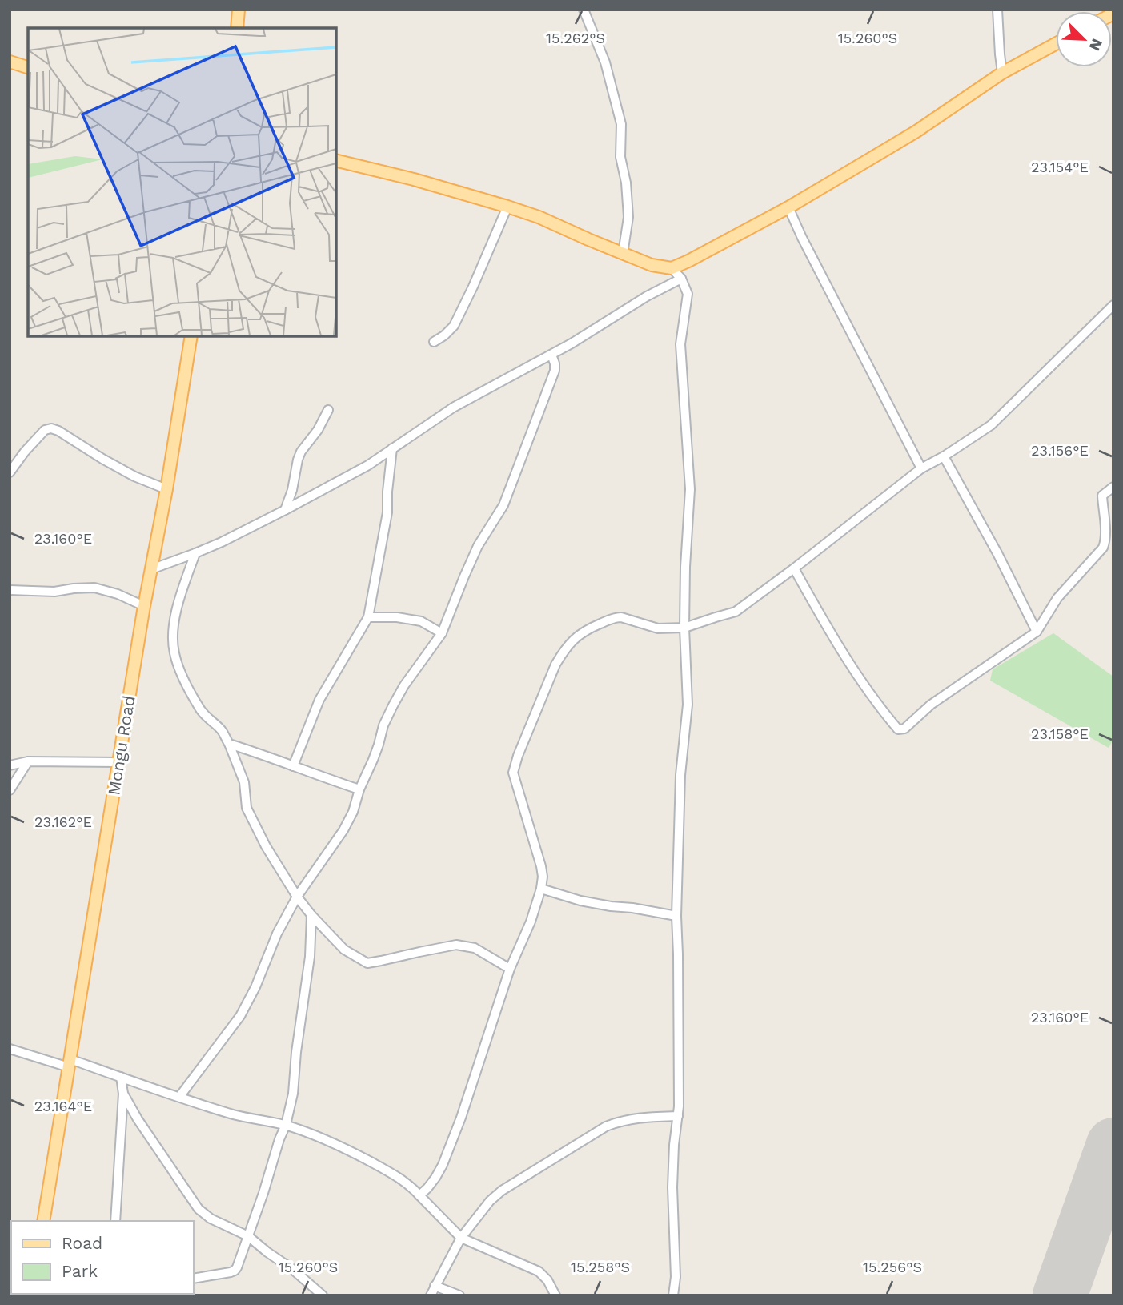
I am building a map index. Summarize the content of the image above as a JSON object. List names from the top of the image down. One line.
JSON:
{"streets":{"main road":["Mongu Road"]},"legend":["Road","Park"],"north":"bottom right","coordinates":["15.262°S","15.260°S","23.154°E","23.156°E","23.160°E","23.158°E","23.162°E","23.164°E","15.258°S","15.256°S"]}
